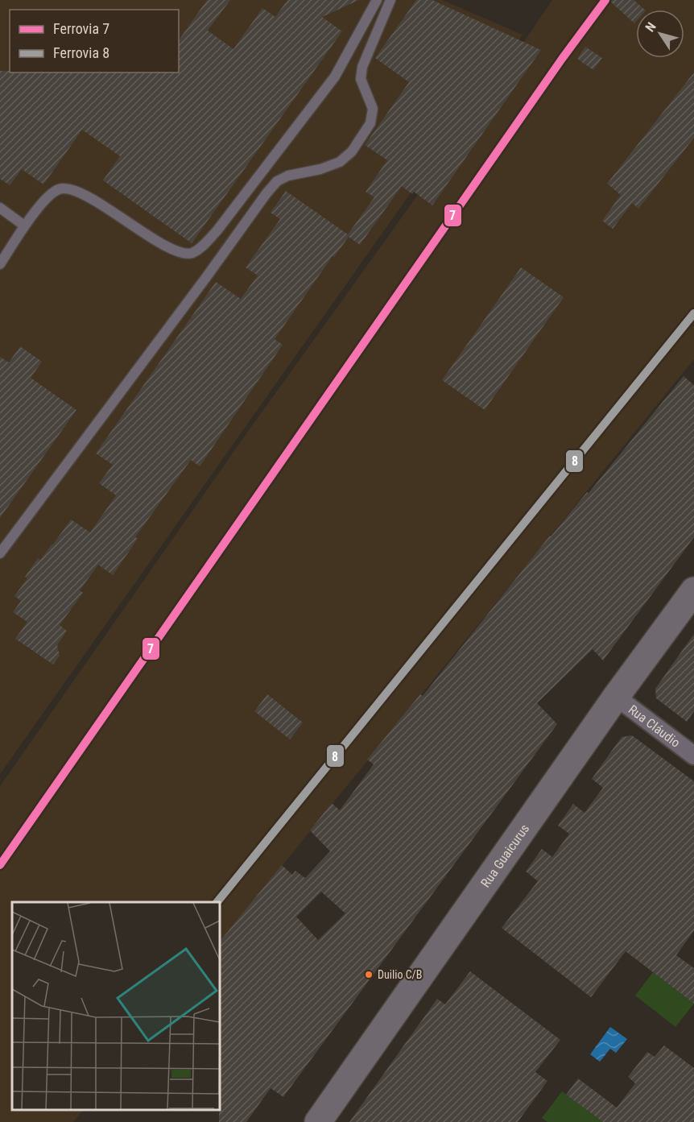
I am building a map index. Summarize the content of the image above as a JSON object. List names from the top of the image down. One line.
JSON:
{"streets":{"main road":["Rua Guaicurus"],"street":["Rua Cláudio"]},"crossings":[["Rua Cláudio","Rua Guaicurus"]],"places":["Duilio C/B"],"lines":["rail line 7","rail line 8"],"legend":["Ferrovia 7","Ferrovia 8"],"north":"top left"}
